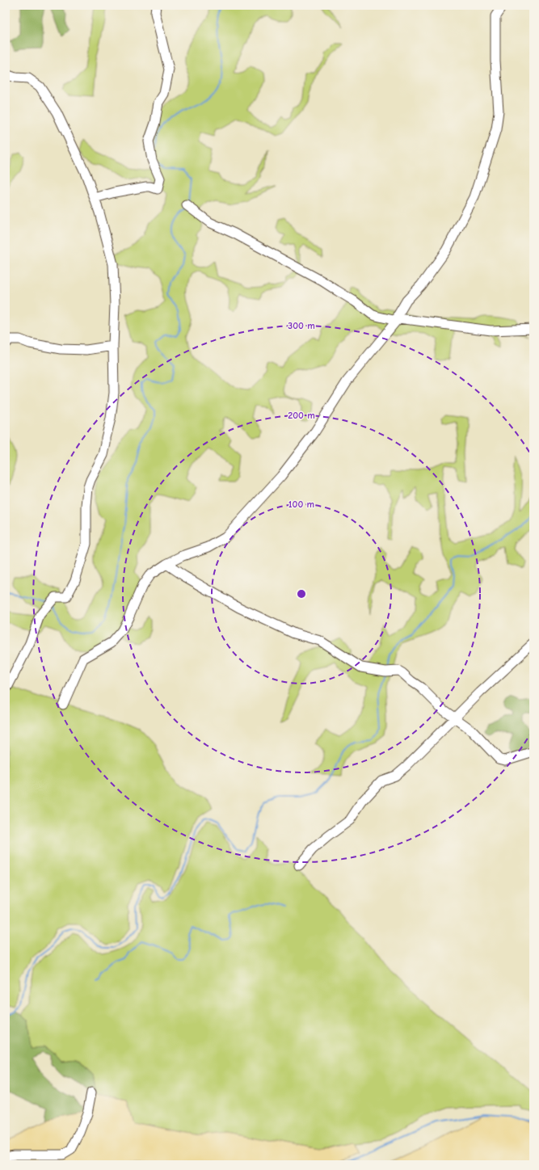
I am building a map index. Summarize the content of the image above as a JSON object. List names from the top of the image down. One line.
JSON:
{"rings":["300 m","200 m","100 m"]}
